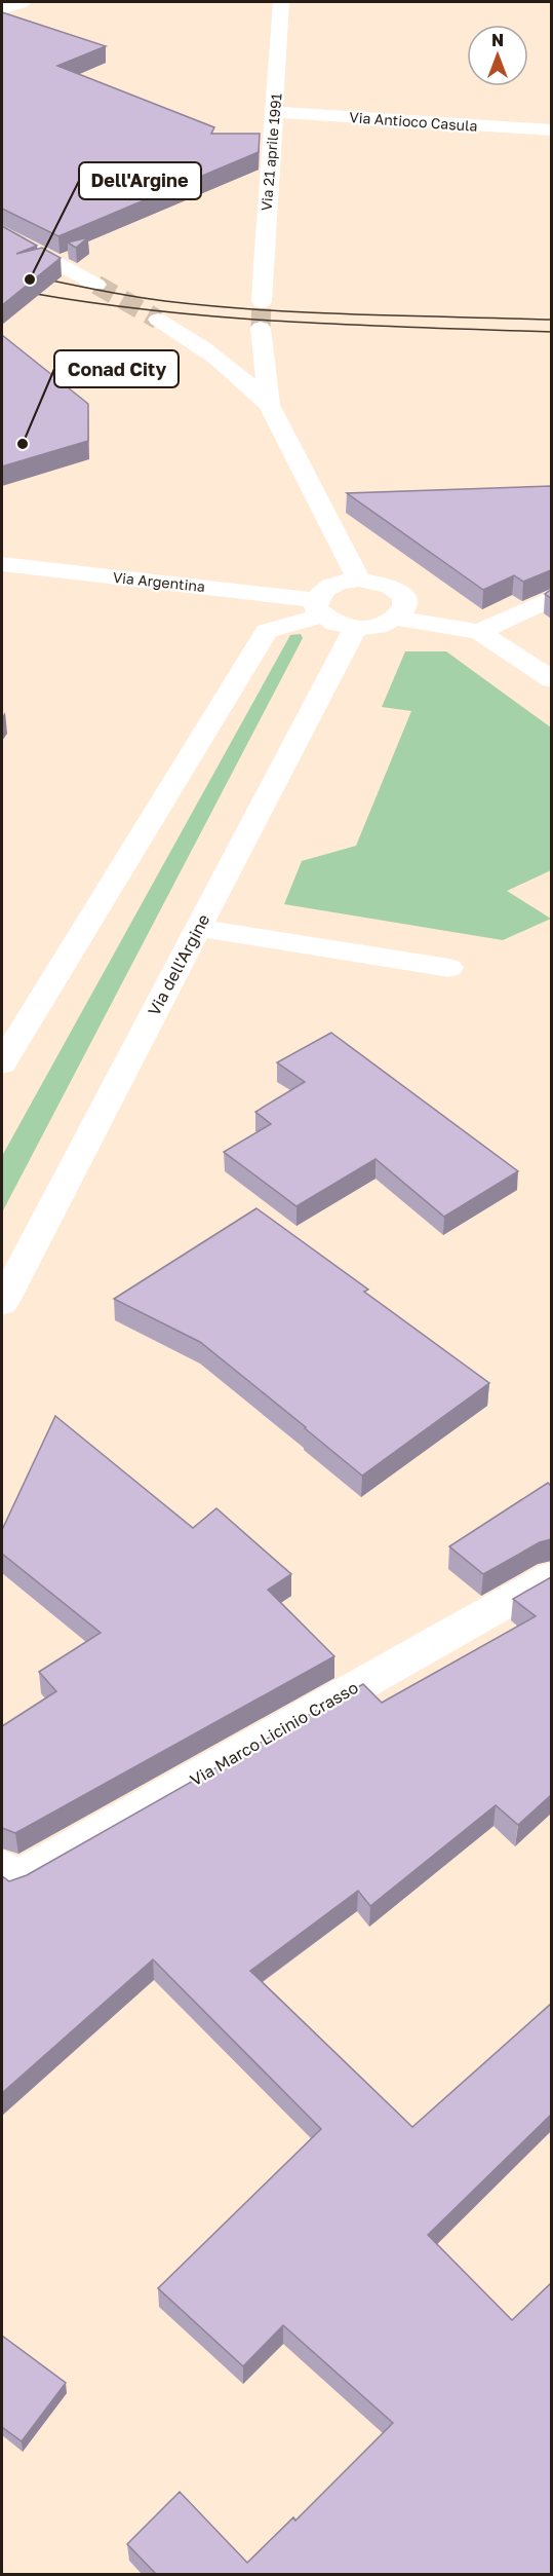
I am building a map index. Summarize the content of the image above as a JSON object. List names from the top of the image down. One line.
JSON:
{"streets":{"street":["Via Antioco Casula","Via 21 aprile 1991","Via Argentina","Via dell'Argine","Via Marco Licinio Crasso"]},"crossings":[["Via Antioco Casula","Via 21 aprile 1991"],["Via Argentina","Via dell'Argine"]],"places":["Dell'Argine","Conad City"],"north":"top"}
